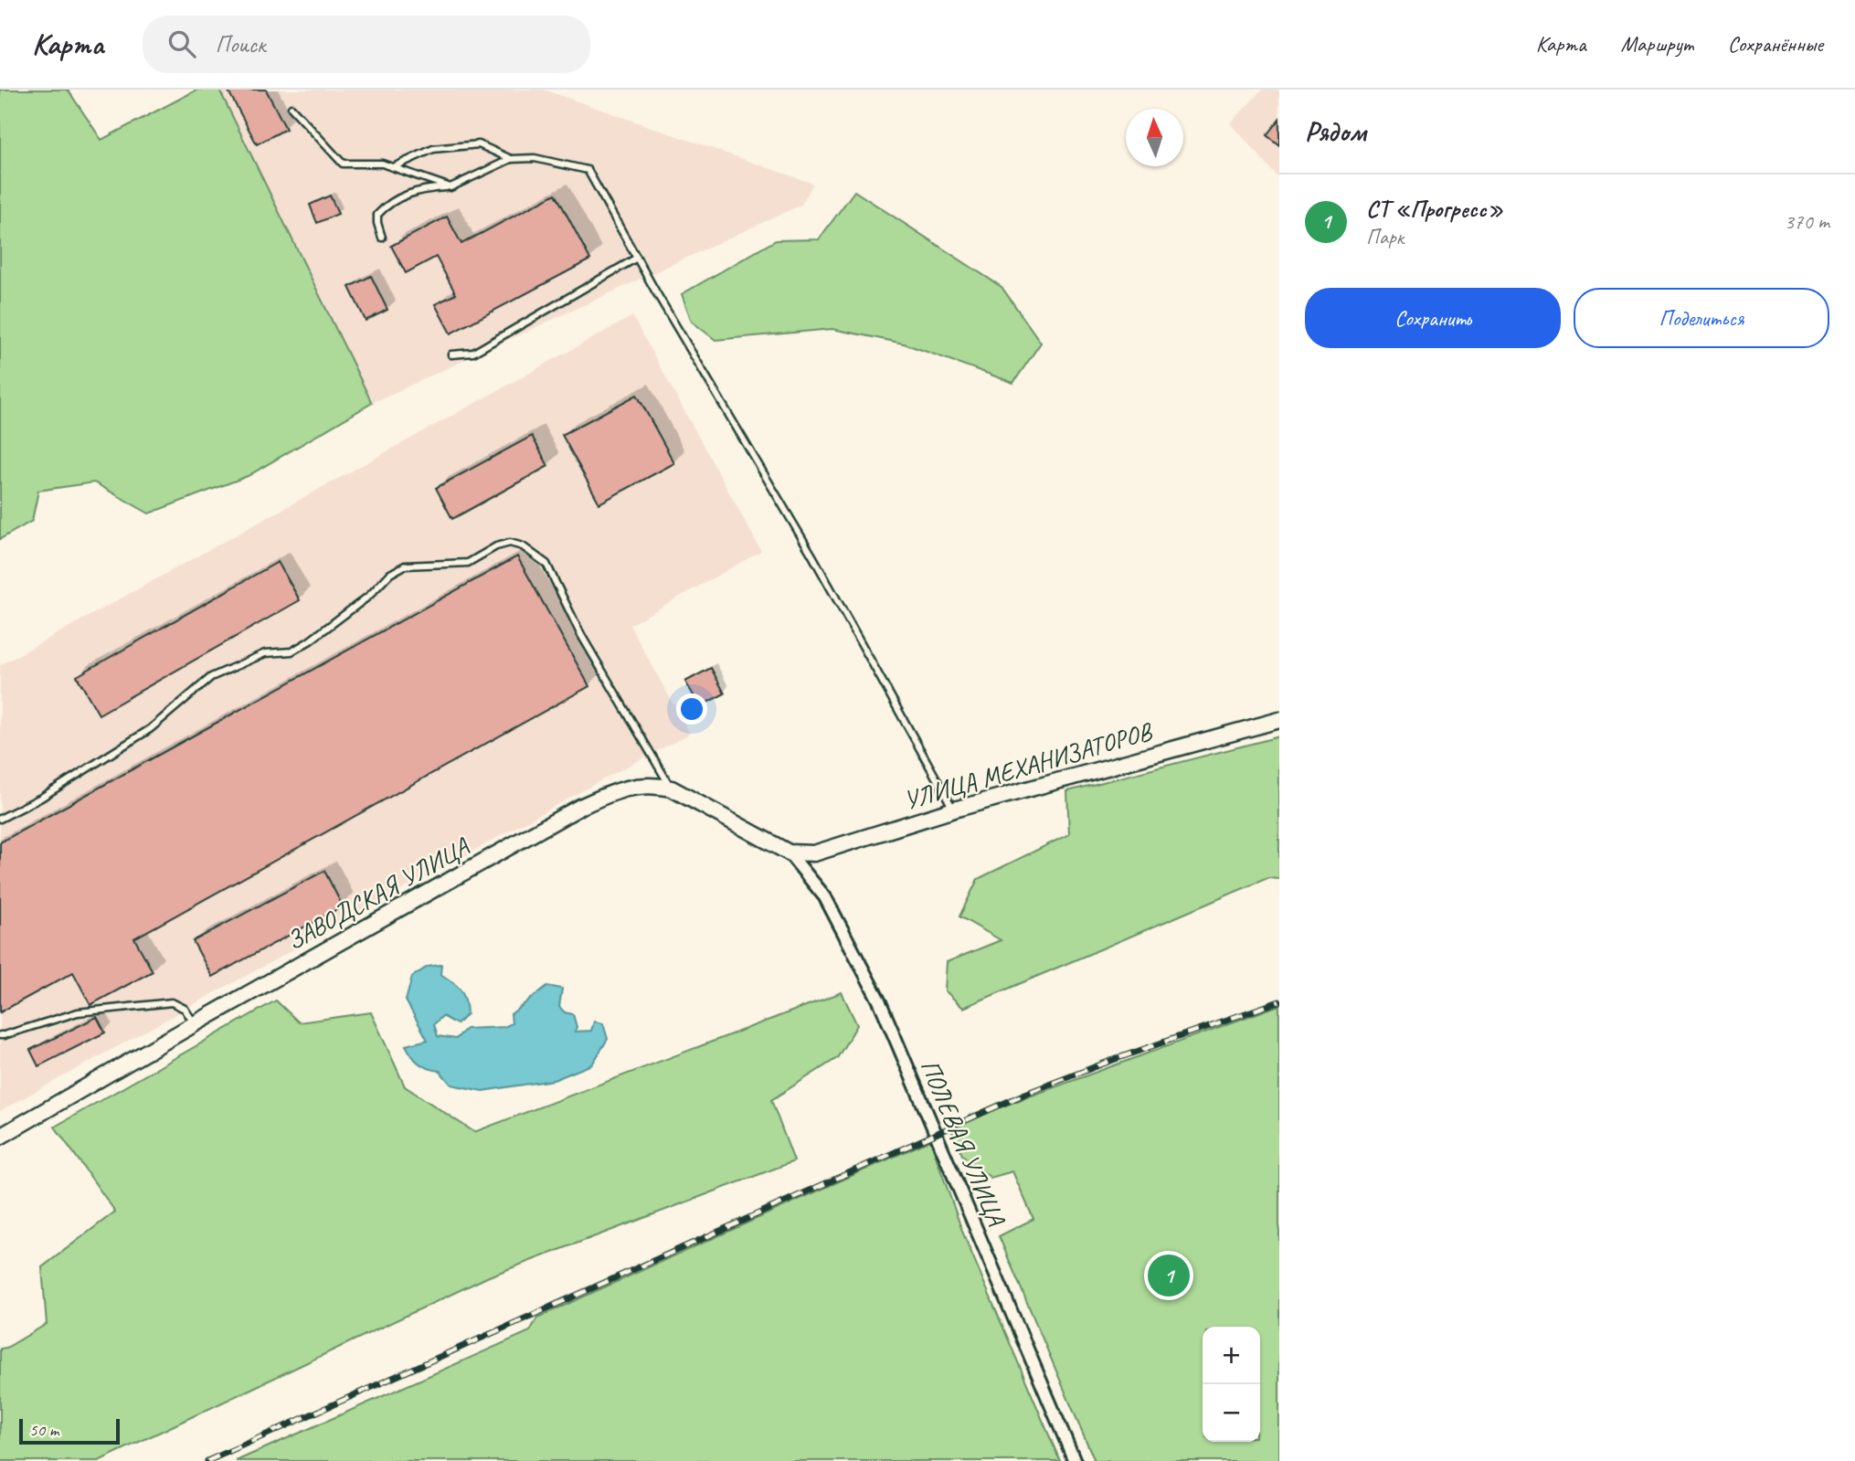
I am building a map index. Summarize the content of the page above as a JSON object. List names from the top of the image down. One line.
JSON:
{"streets":{"street":["УЛИЦА МЕХАНИЗАТОРОВ","ЗАВОДСКАЯ УЛИЦА","ПОЛЕВАЯ УЛИЦА"]},"crossings":[["УЛИЦА МЕХАНИЗАТОРОВ","ЗАВОДСКАЯ УЛИЦА"],["УЛИЦА МЕХАНИЗАТОРОВ","ПОЛЕВАЯ УЛИЦА"],["ЗАВОДСКАЯ УЛИЦА","ПОЛЕВАЯ УЛИЦА"]],"scale_bar":"50 m","north":"top","page":{"header":"Карта","search":"Поиск","nav":["Карта","Маршрут","Сохранённые"],"heading":"Рядом","list":[{"mark":"1","name":"СТ «Прогресс»","note":"Парк","value":"370 m"}],"buttons":["Сохранить","Поделиться"],"pins":"1","map_buttons":["+","−"],"scale":"50 m"}}
